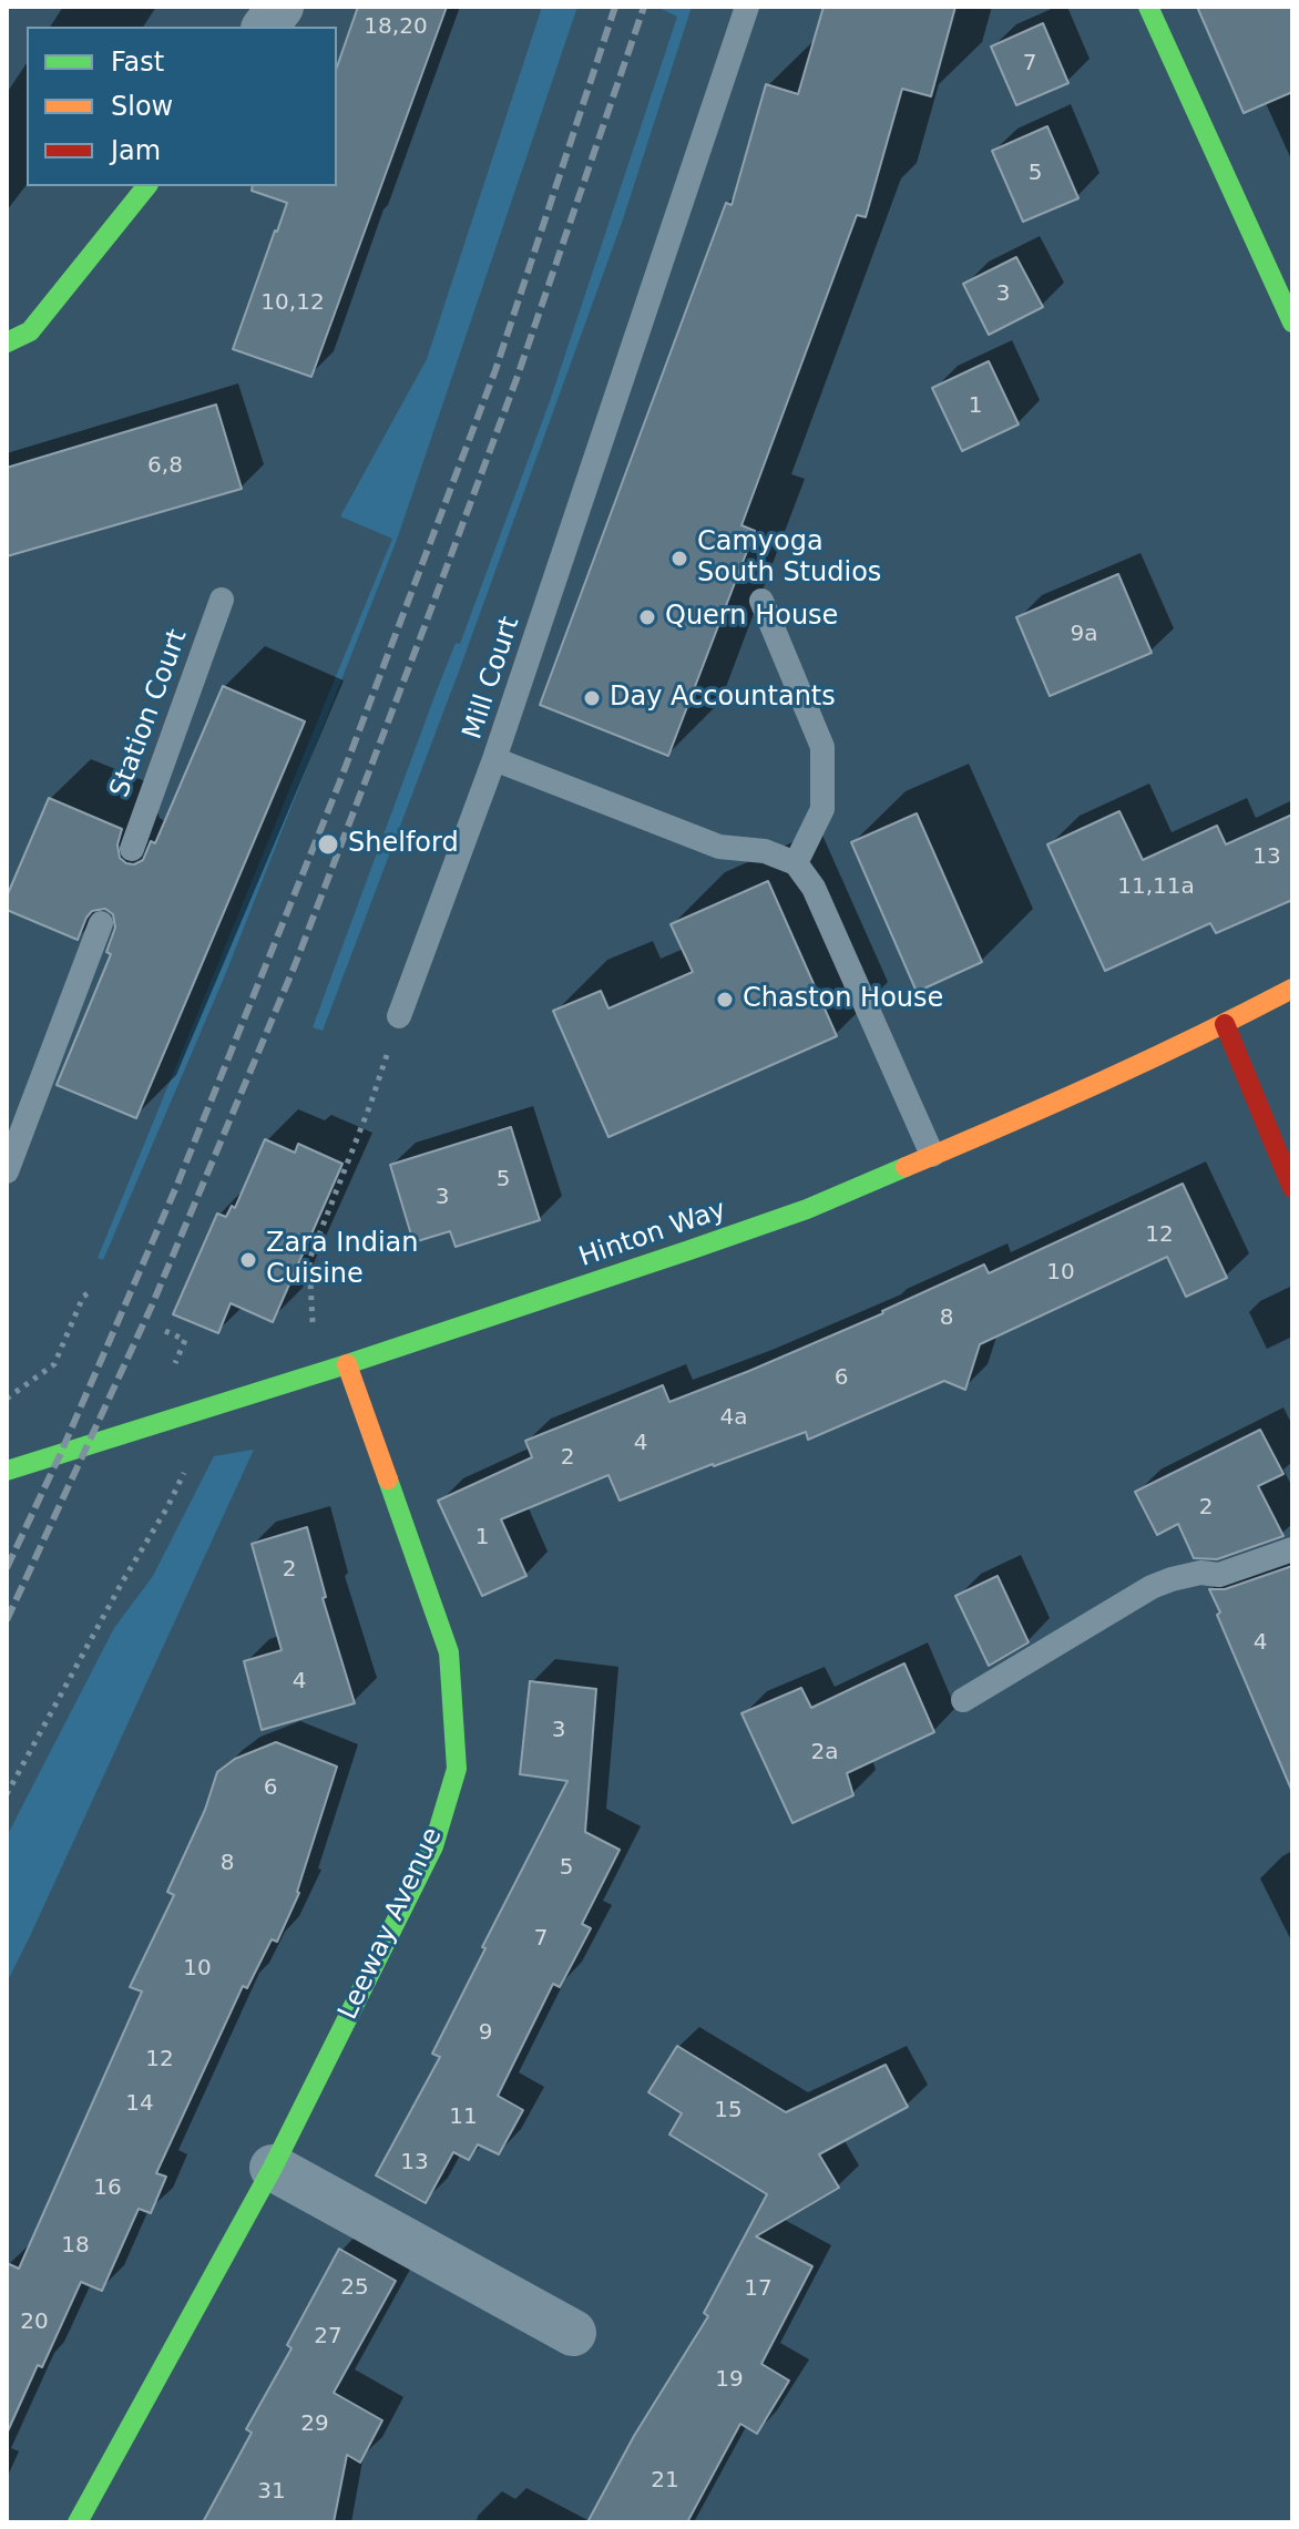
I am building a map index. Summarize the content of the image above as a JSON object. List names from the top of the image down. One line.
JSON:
{"streets":{"street":["Hinton Way","Leeway Avenue"],"lane":["Mill Court","Station Court"]},"crossings":[["Hinton Way","Leeway Avenue"]],"places":["Camyoga South Studios","Quern House","Day Accountants","Shelford","Chaston House","Zara Indian Cuisine"],"house_numbers":["18,20","7","5","3","10,12","1","6,8","9a","13","11,11a","5","3","12","10","8","6","4a","4","2","2","1","2","4","4","3","2a","6","8","5","7","10","9","12","14","15","11","13","16","18","25","17","20","27","19","29","21","31"],"legend":["Fast","Slow","Jam"]}
